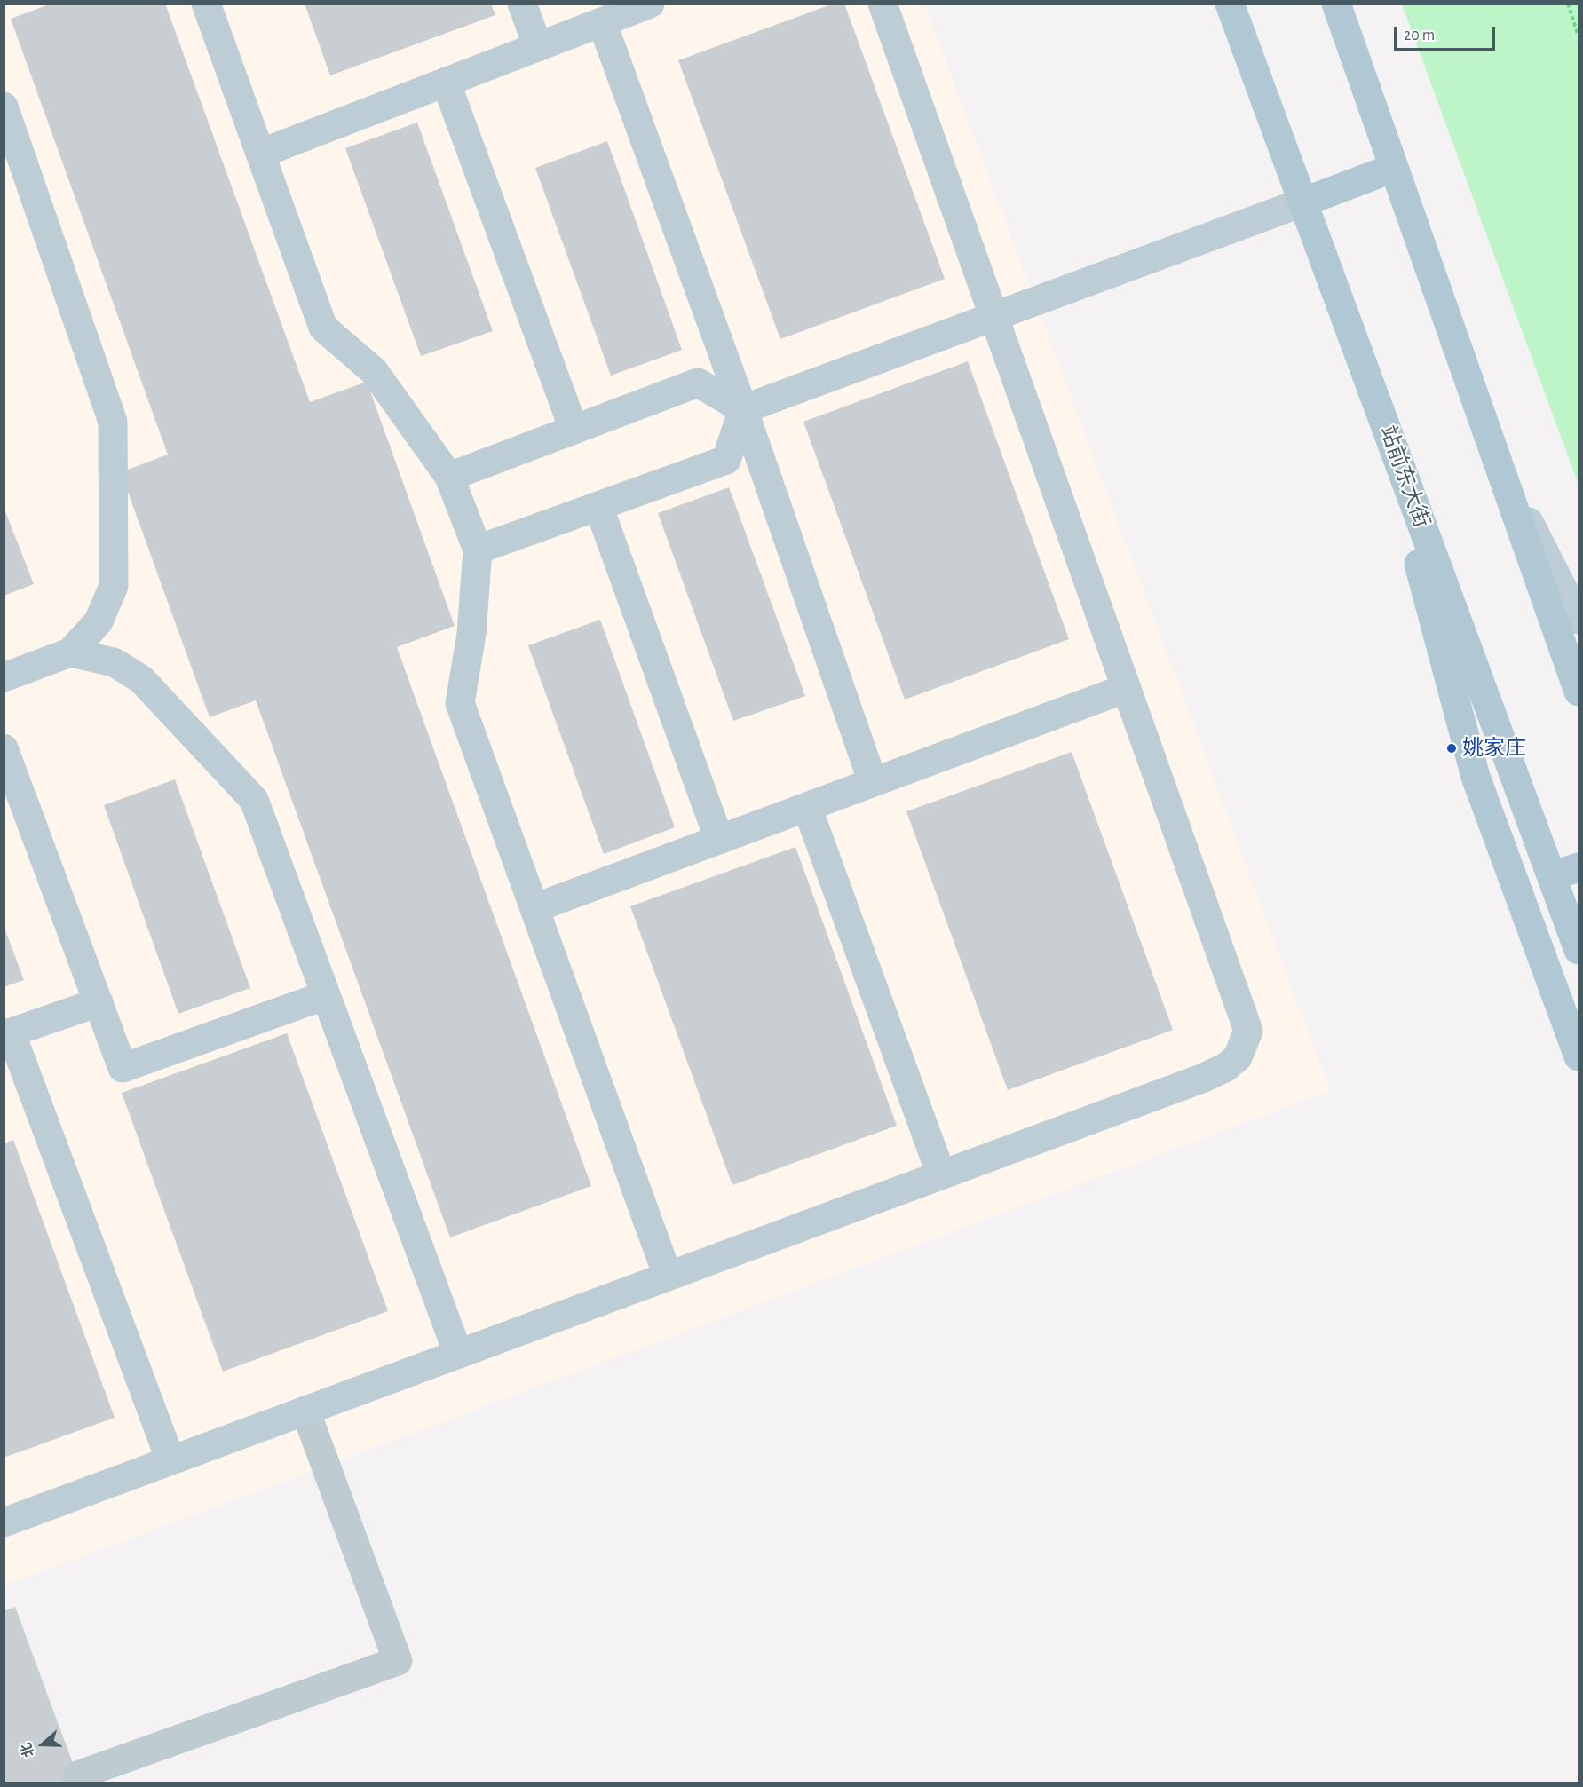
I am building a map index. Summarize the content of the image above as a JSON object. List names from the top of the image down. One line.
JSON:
{"streets":{"main road":["站前东大街"]},"places":["姚家庄"],"scale_bar":"20 m","north":"left"}
